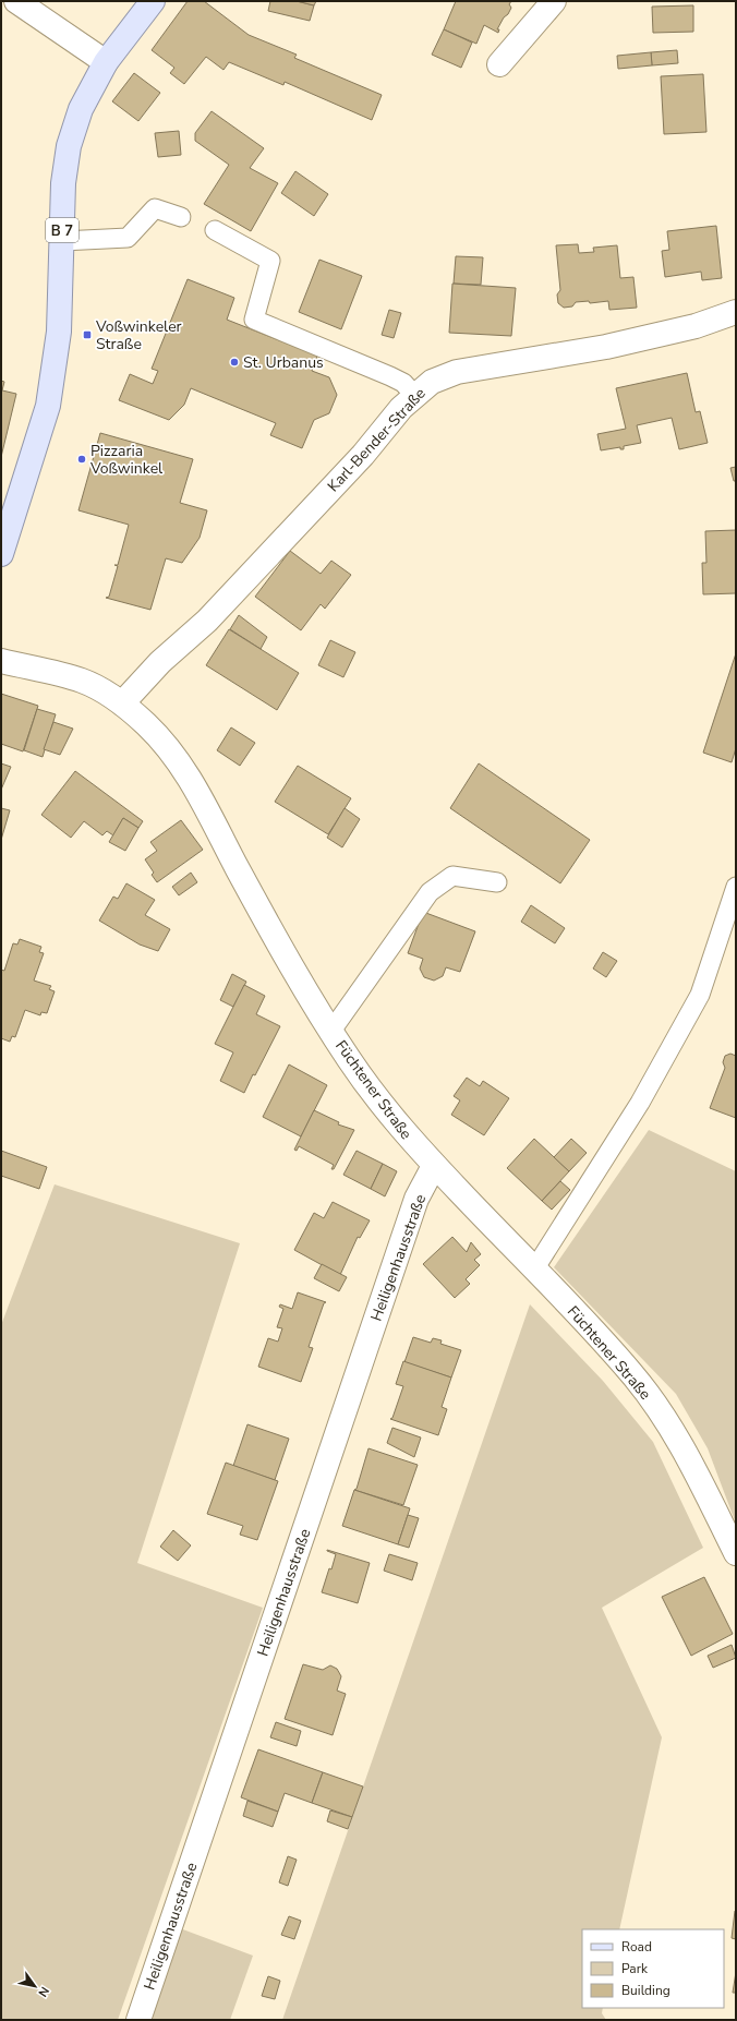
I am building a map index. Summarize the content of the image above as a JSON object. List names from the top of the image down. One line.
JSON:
{"streets":{"main road":["B 7"],"street":["Karl-Bender-Straße","Füchtener Straße","Heiligenhausstraße"]},"crossings":[["Karl-Bender-Straße","Füchtener Straße"],["Füchtener Straße","Heiligenhausstraße"]],"places":{"transit":["Voßwinkeler Straße"],"other":["St. Urbanus","Pizzaria Voßwinkel"]},"legend":["Road","Park","Building"],"north":"bottom right"}
